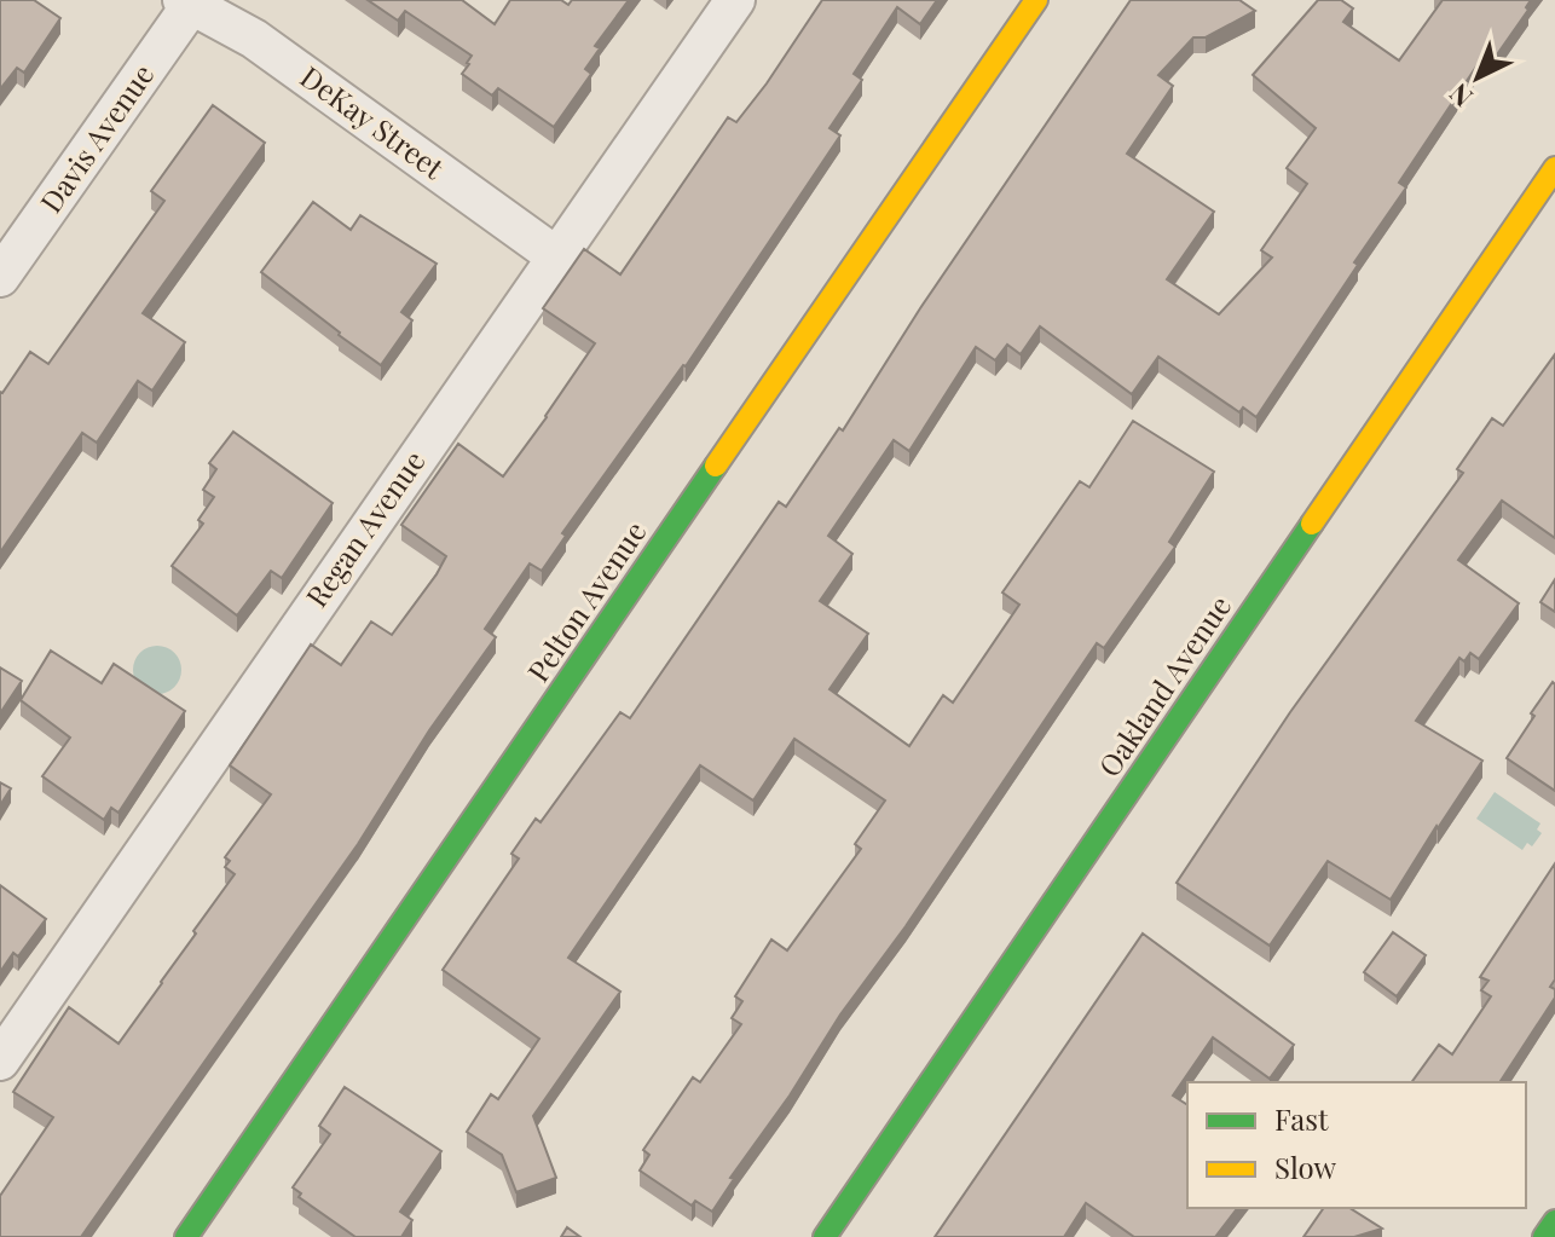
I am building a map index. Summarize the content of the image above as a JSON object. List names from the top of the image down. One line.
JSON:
{"streets":{"street":["DeKay Street","Davis Avenue","Regan Avenue","Pelton Avenue","Oakland Avenue"]},"crossings":[["DeKay Street","Davis Avenue"],["DeKay Street","Regan Avenue"]],"legend":["Fast","Slow"],"north":"bottom left"}
